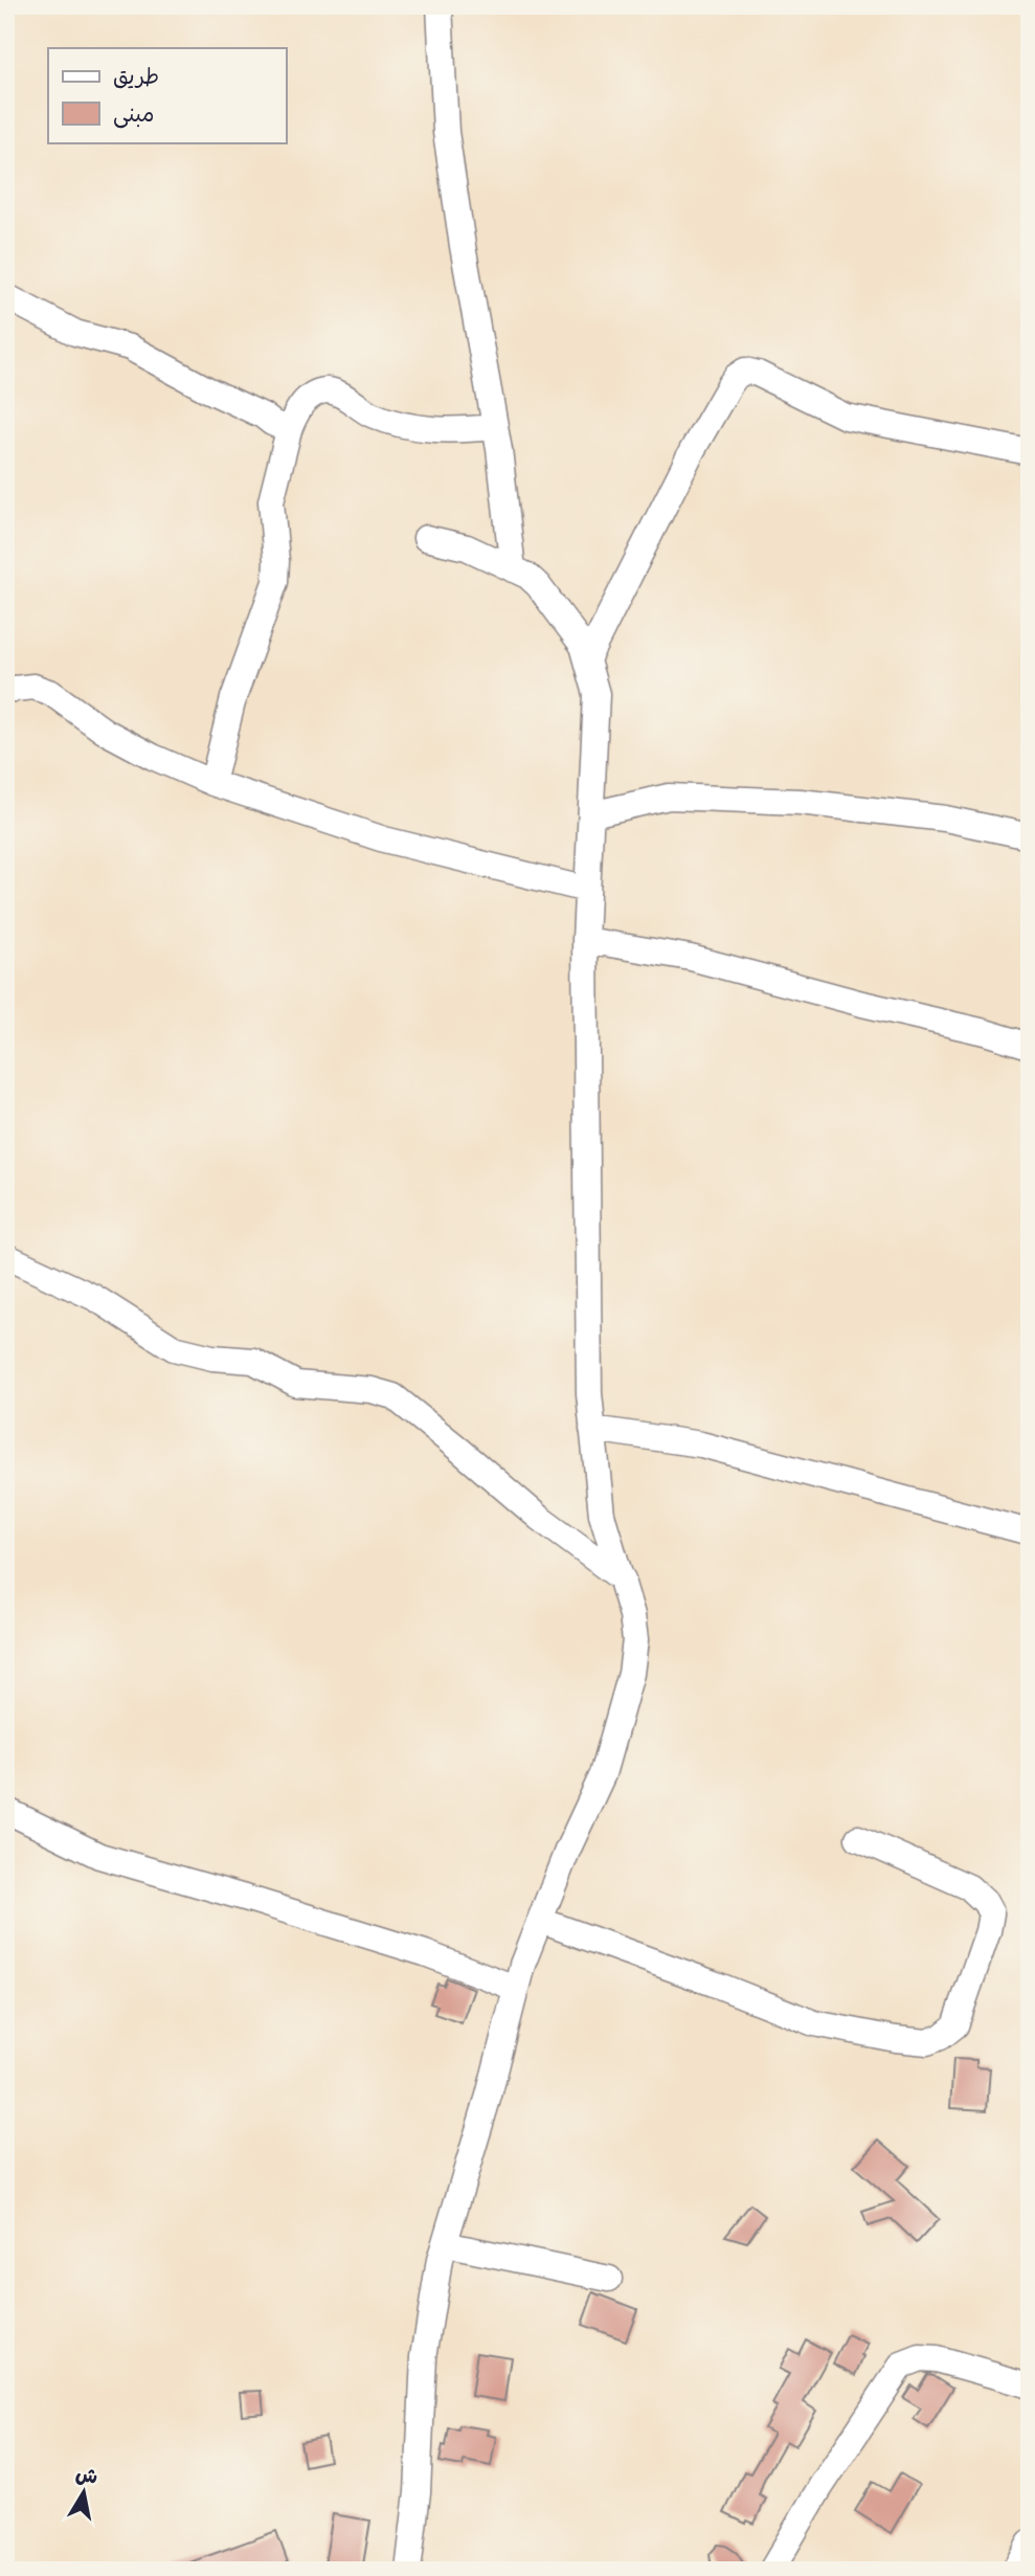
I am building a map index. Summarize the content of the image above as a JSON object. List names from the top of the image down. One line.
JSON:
{"legend":["طريق","مبنى"],"north":"top"}
